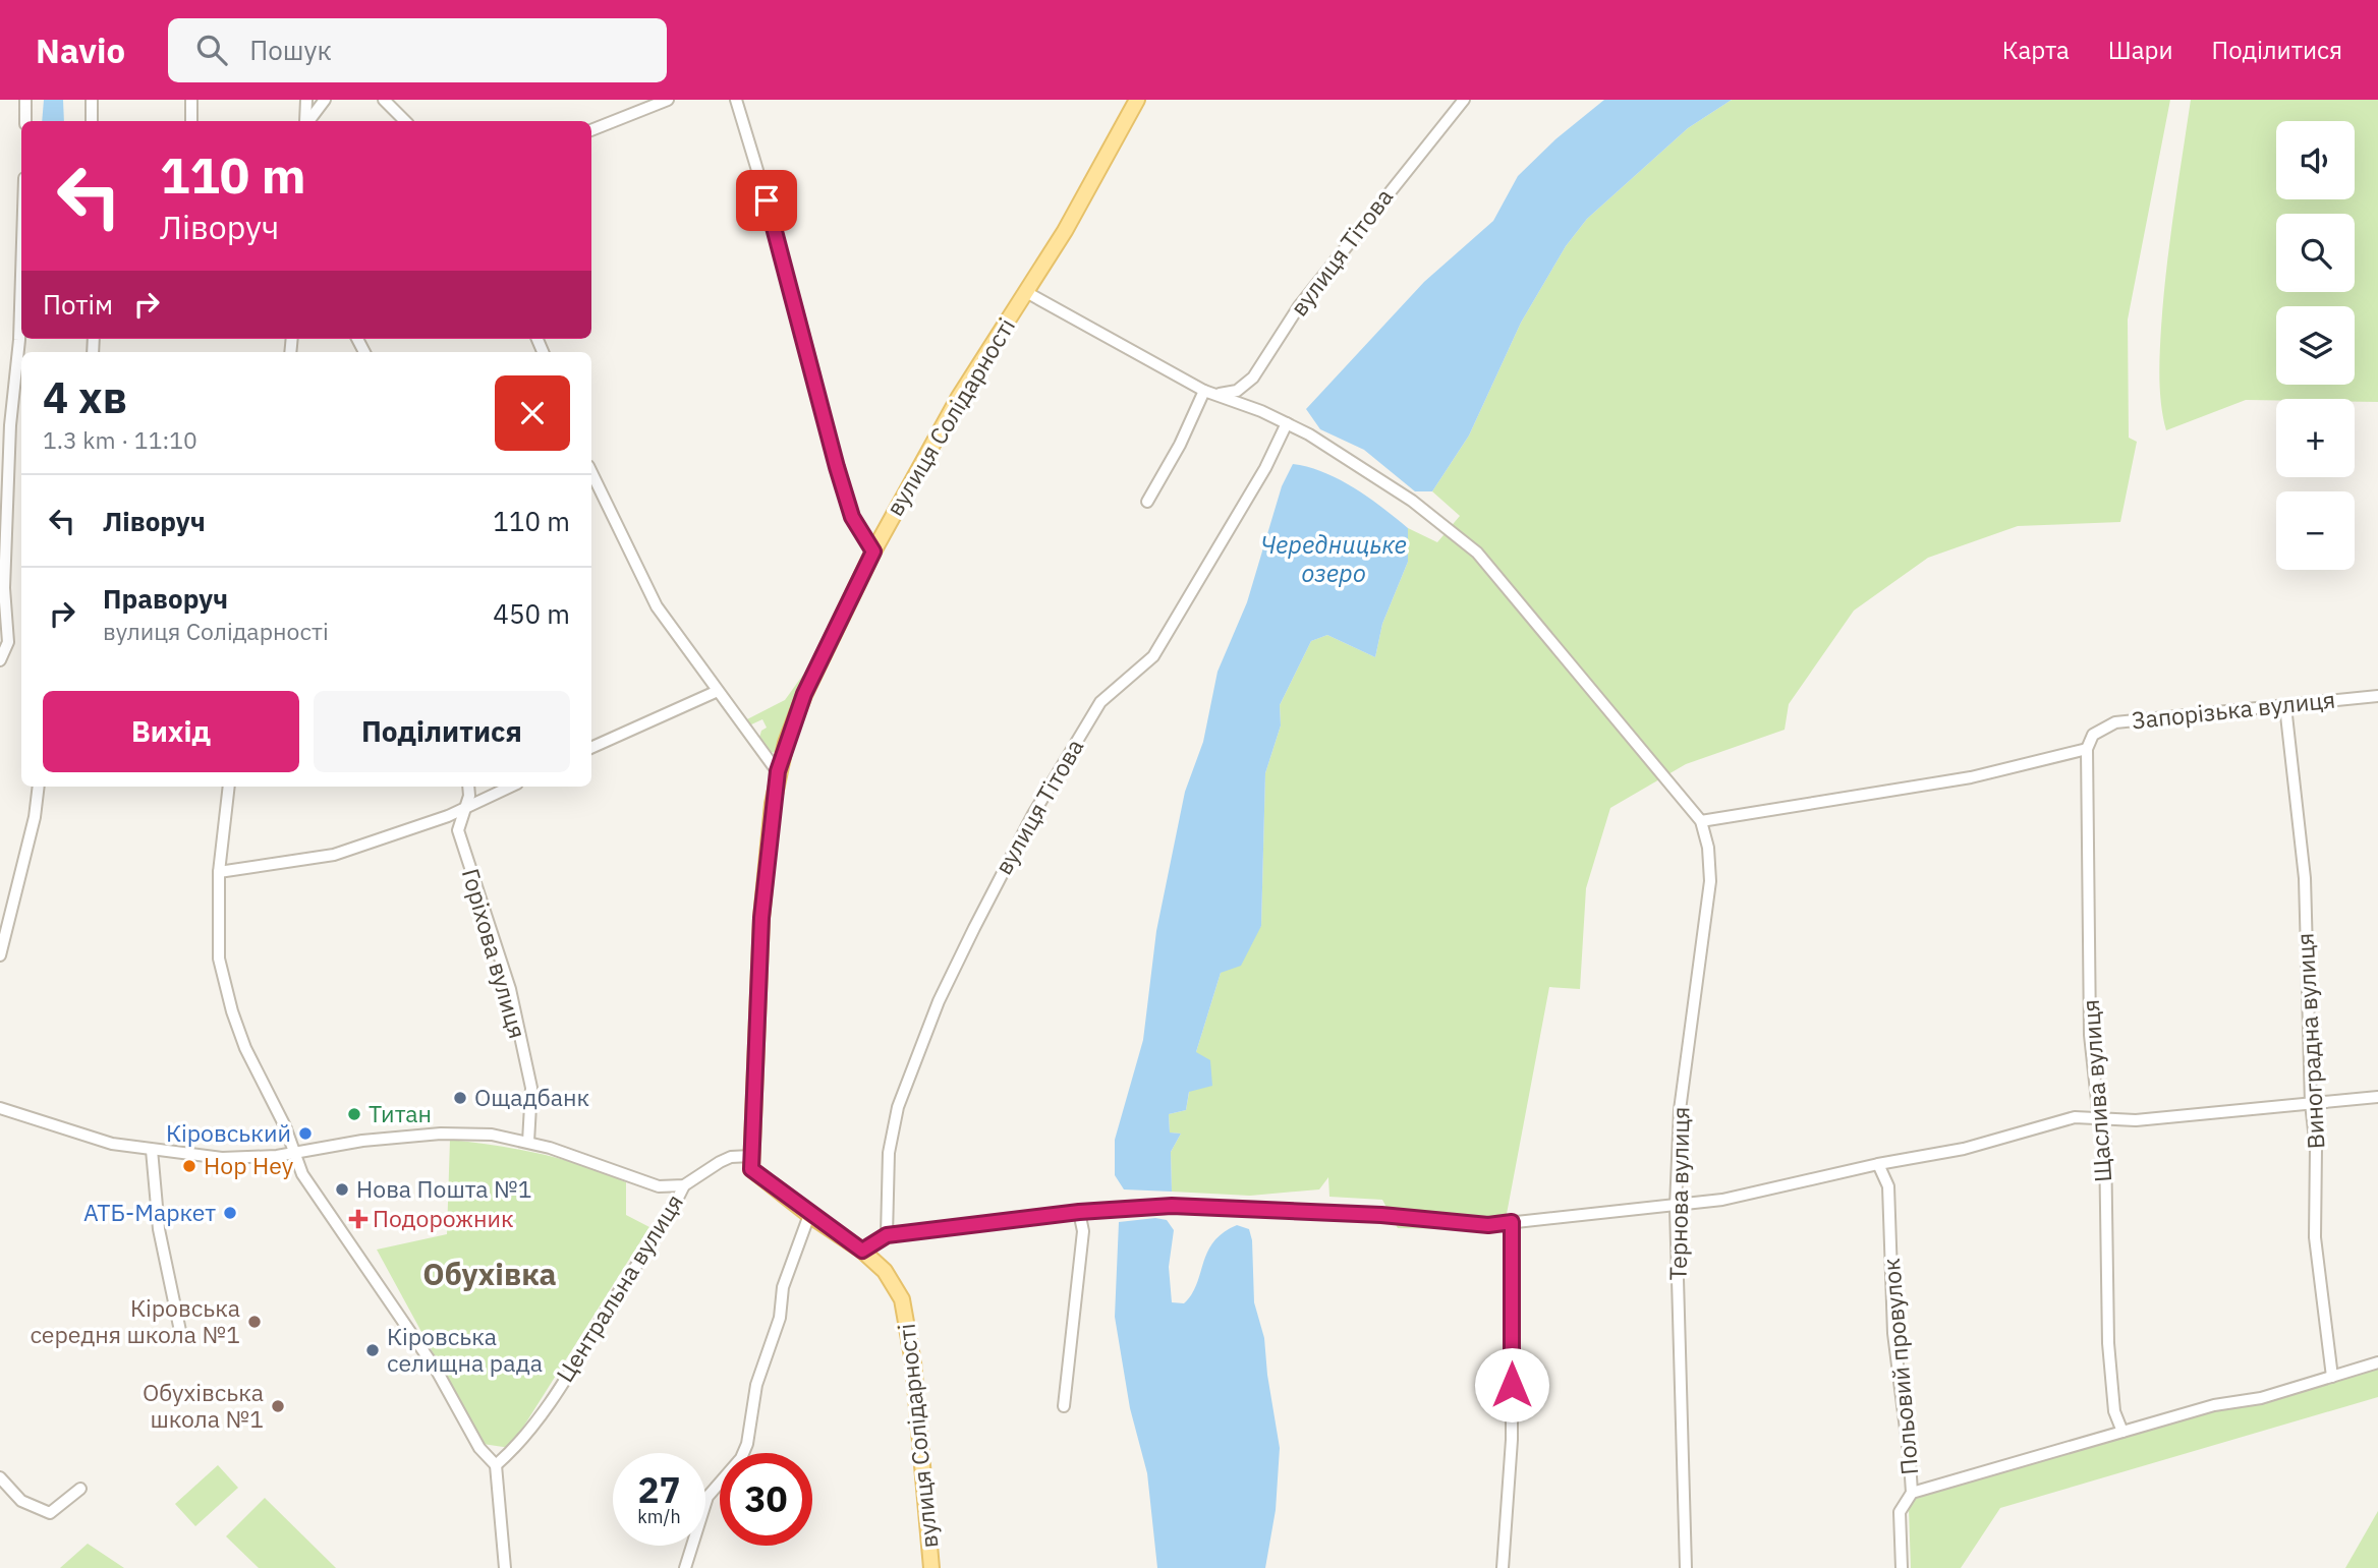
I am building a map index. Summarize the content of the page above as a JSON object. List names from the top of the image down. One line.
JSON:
{"streets":{"main road":["вулиця Солідарності"],"street":["вулиця Тітова","Запорізька вулиця","Горіхова вулиця","Виноградна вулиця","Щаслива вулиця","Тернова вулиця","Центральна вулиця","Польовий провулок"]},"crossings":[["вулиця Солідарності","Центральна вулиця"],["Запорізька вулиця","Виноградна вулиця"],["Запорізька вулиця","Щаслива вулиця"],["Горіхова вулиця","Центральна вулиця"]],"districts":["Обухівка"],"water":["Чередницьке озеро"],"places":{"other":["Ощадбанк","Титан","Кіровський","Hop Hey","Нова Пошта №1","АТБ-Маркет","Кіровська середня школа №1","Кіровська селищна рада","Обухівська школа №1"],"health":["Подорожник"]},"page":{"header":"Navio","search":"Пошук","nav":["Карта","Шари","Поділитися"],"map_buttons":["+","−"],"turn":["110 m","Ліворуч"],"then":"Потім","heading":["4 хв","1.3 km · 11:10"],"list":[{"name":"Ліворуч","value":"110 m"},{"name":"Праворуч","note":"вулиця Солідарності","value":"450 m"}],"buttons":["Вихід","Поділитися"],"speed":"27 km/h","limit":"30"}}
